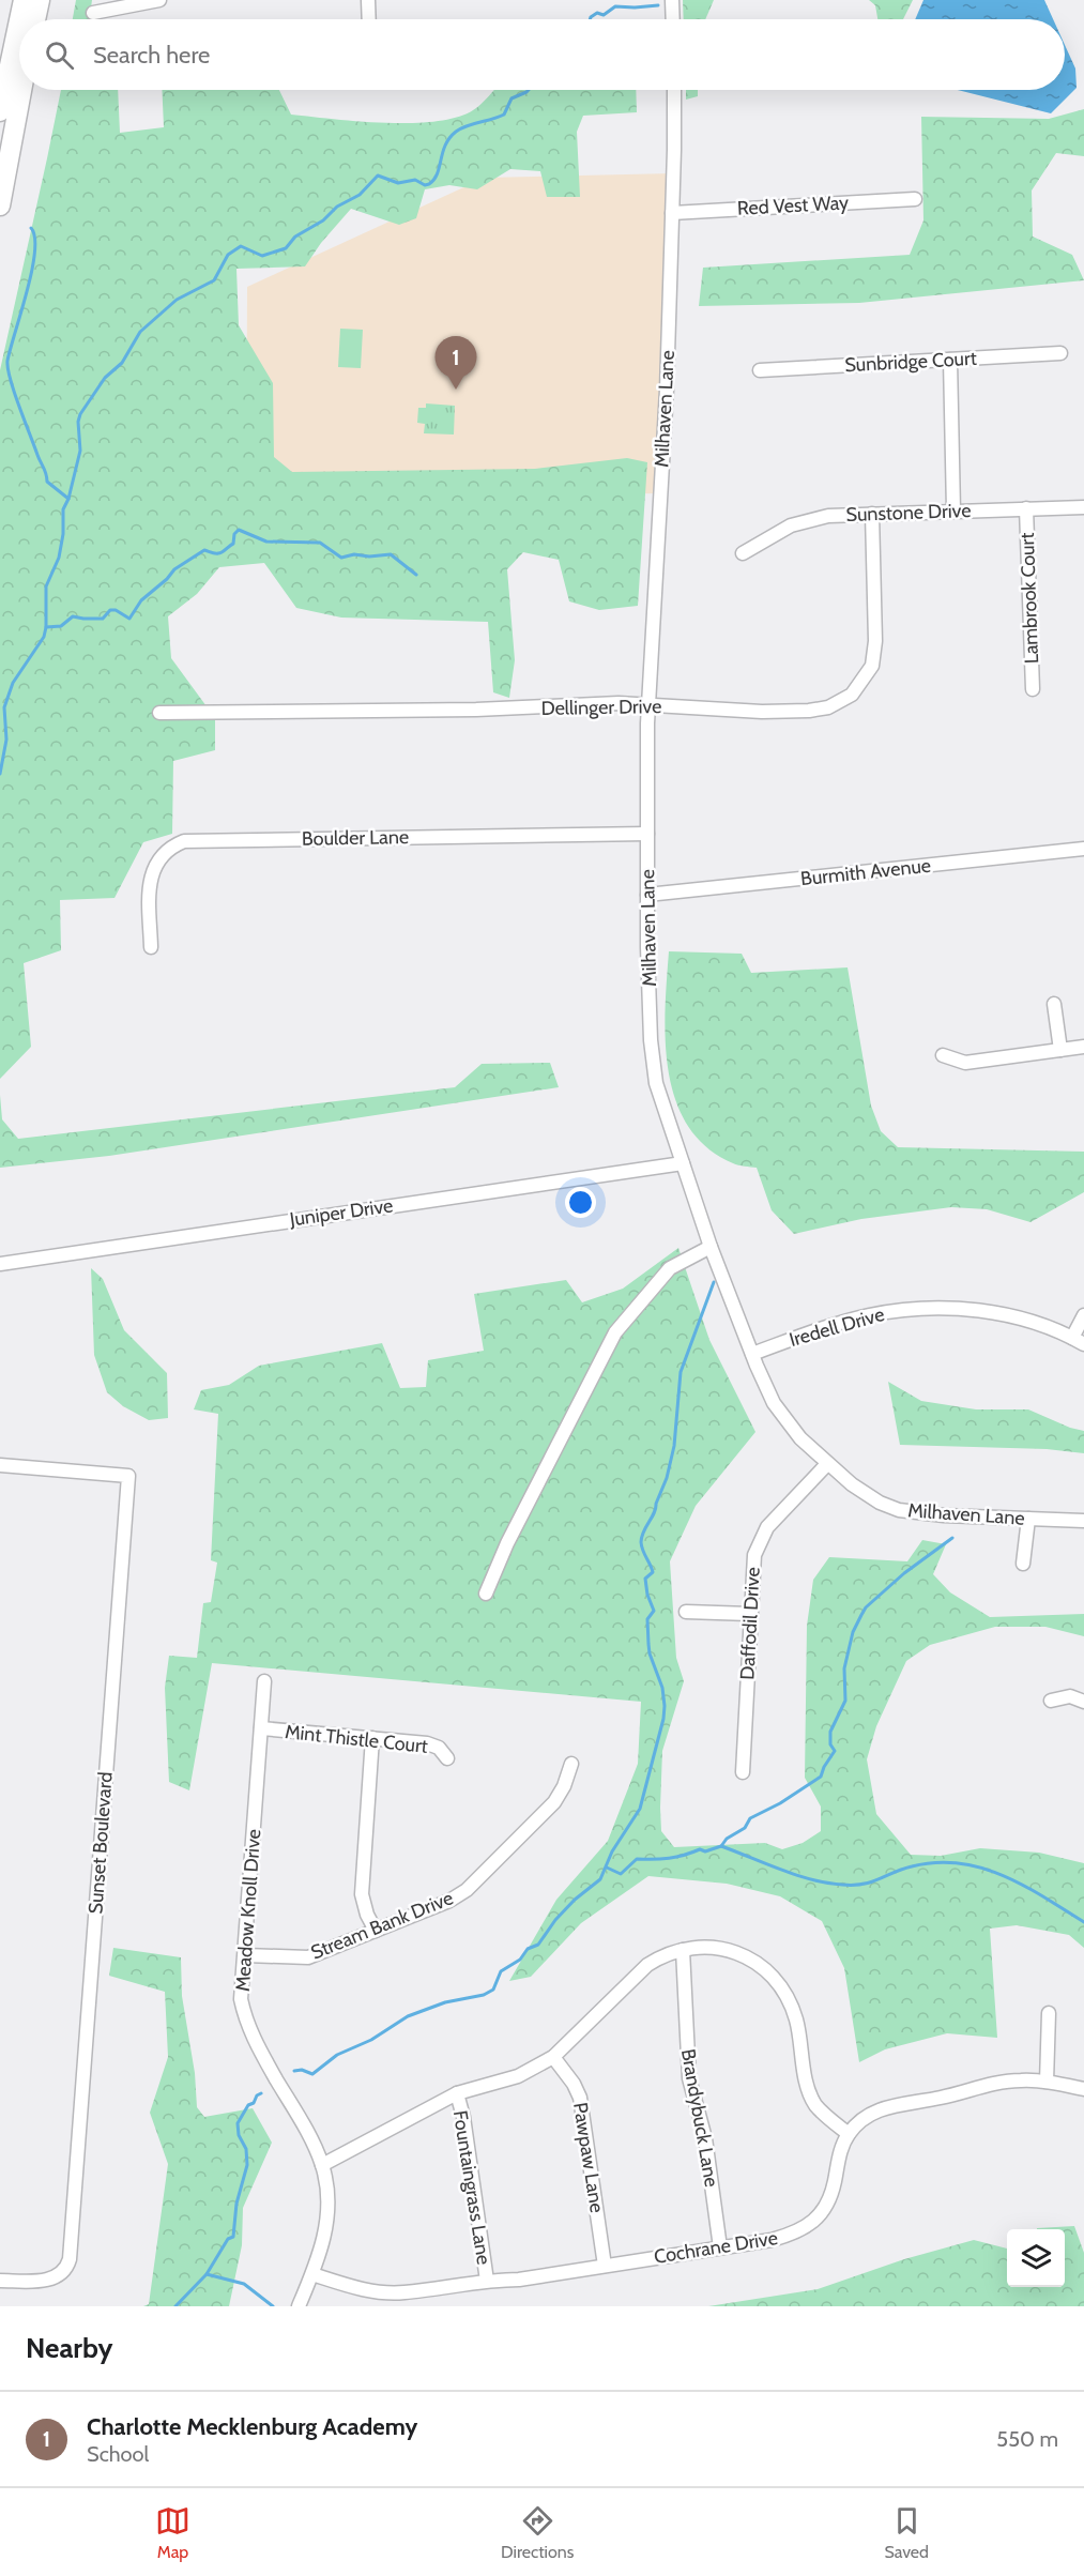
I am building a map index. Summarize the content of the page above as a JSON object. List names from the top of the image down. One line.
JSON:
{"streets":{"street":["Red Vest Way","Sunbridge Court","Milhaven Lane","Sunstone Drive","Lambrook Court","Dellinger Drive","Boulder Lane","Burmith Avenue","Juniper Drive","Iredell Drive","Daffodil Drive","Mint Thistle Court","Sunset Boulevard","Meadow Knoll Drive","Stream Bank Drive","Brandybuck Lane","Pawpaw Lane","Fountaingrass Lane","Cochrane Drive"]},"crossings":[["Red Vest Way","Milhaven Lane"],["Milhaven Lane","Dellinger Drive"],["Milhaven Lane","Boulder Lane"],["Milhaven Lane","Burmith Avenue"],["Milhaven Lane","Juniper Drive"],["Milhaven Lane","Iredell Drive"],["Milhaven Lane","Daffodil Drive"],["Sunstone Drive","Lambrook Court"],["Sunstone Drive","Dellinger Drive"],["Mint Thistle Court","Meadow Knoll Drive"],["Meadow Knoll Drive","Stream Bank Drive"],["Meadow Knoll Drive","Cochrane Drive"],["Brandybuck Lane","Cochrane Drive"],["Pawpaw Lane","Cochrane Drive"],["Fountaingrass Lane","Cochrane Drive"]],"page":{"search":"Search here","pins":"1","heading":"Nearby","list":[{"mark":"1","name":"Charlotte Mecklenburg Academy","note":"School","value":"550 m"}],"nav":["Map","Directions","Saved"]}}
